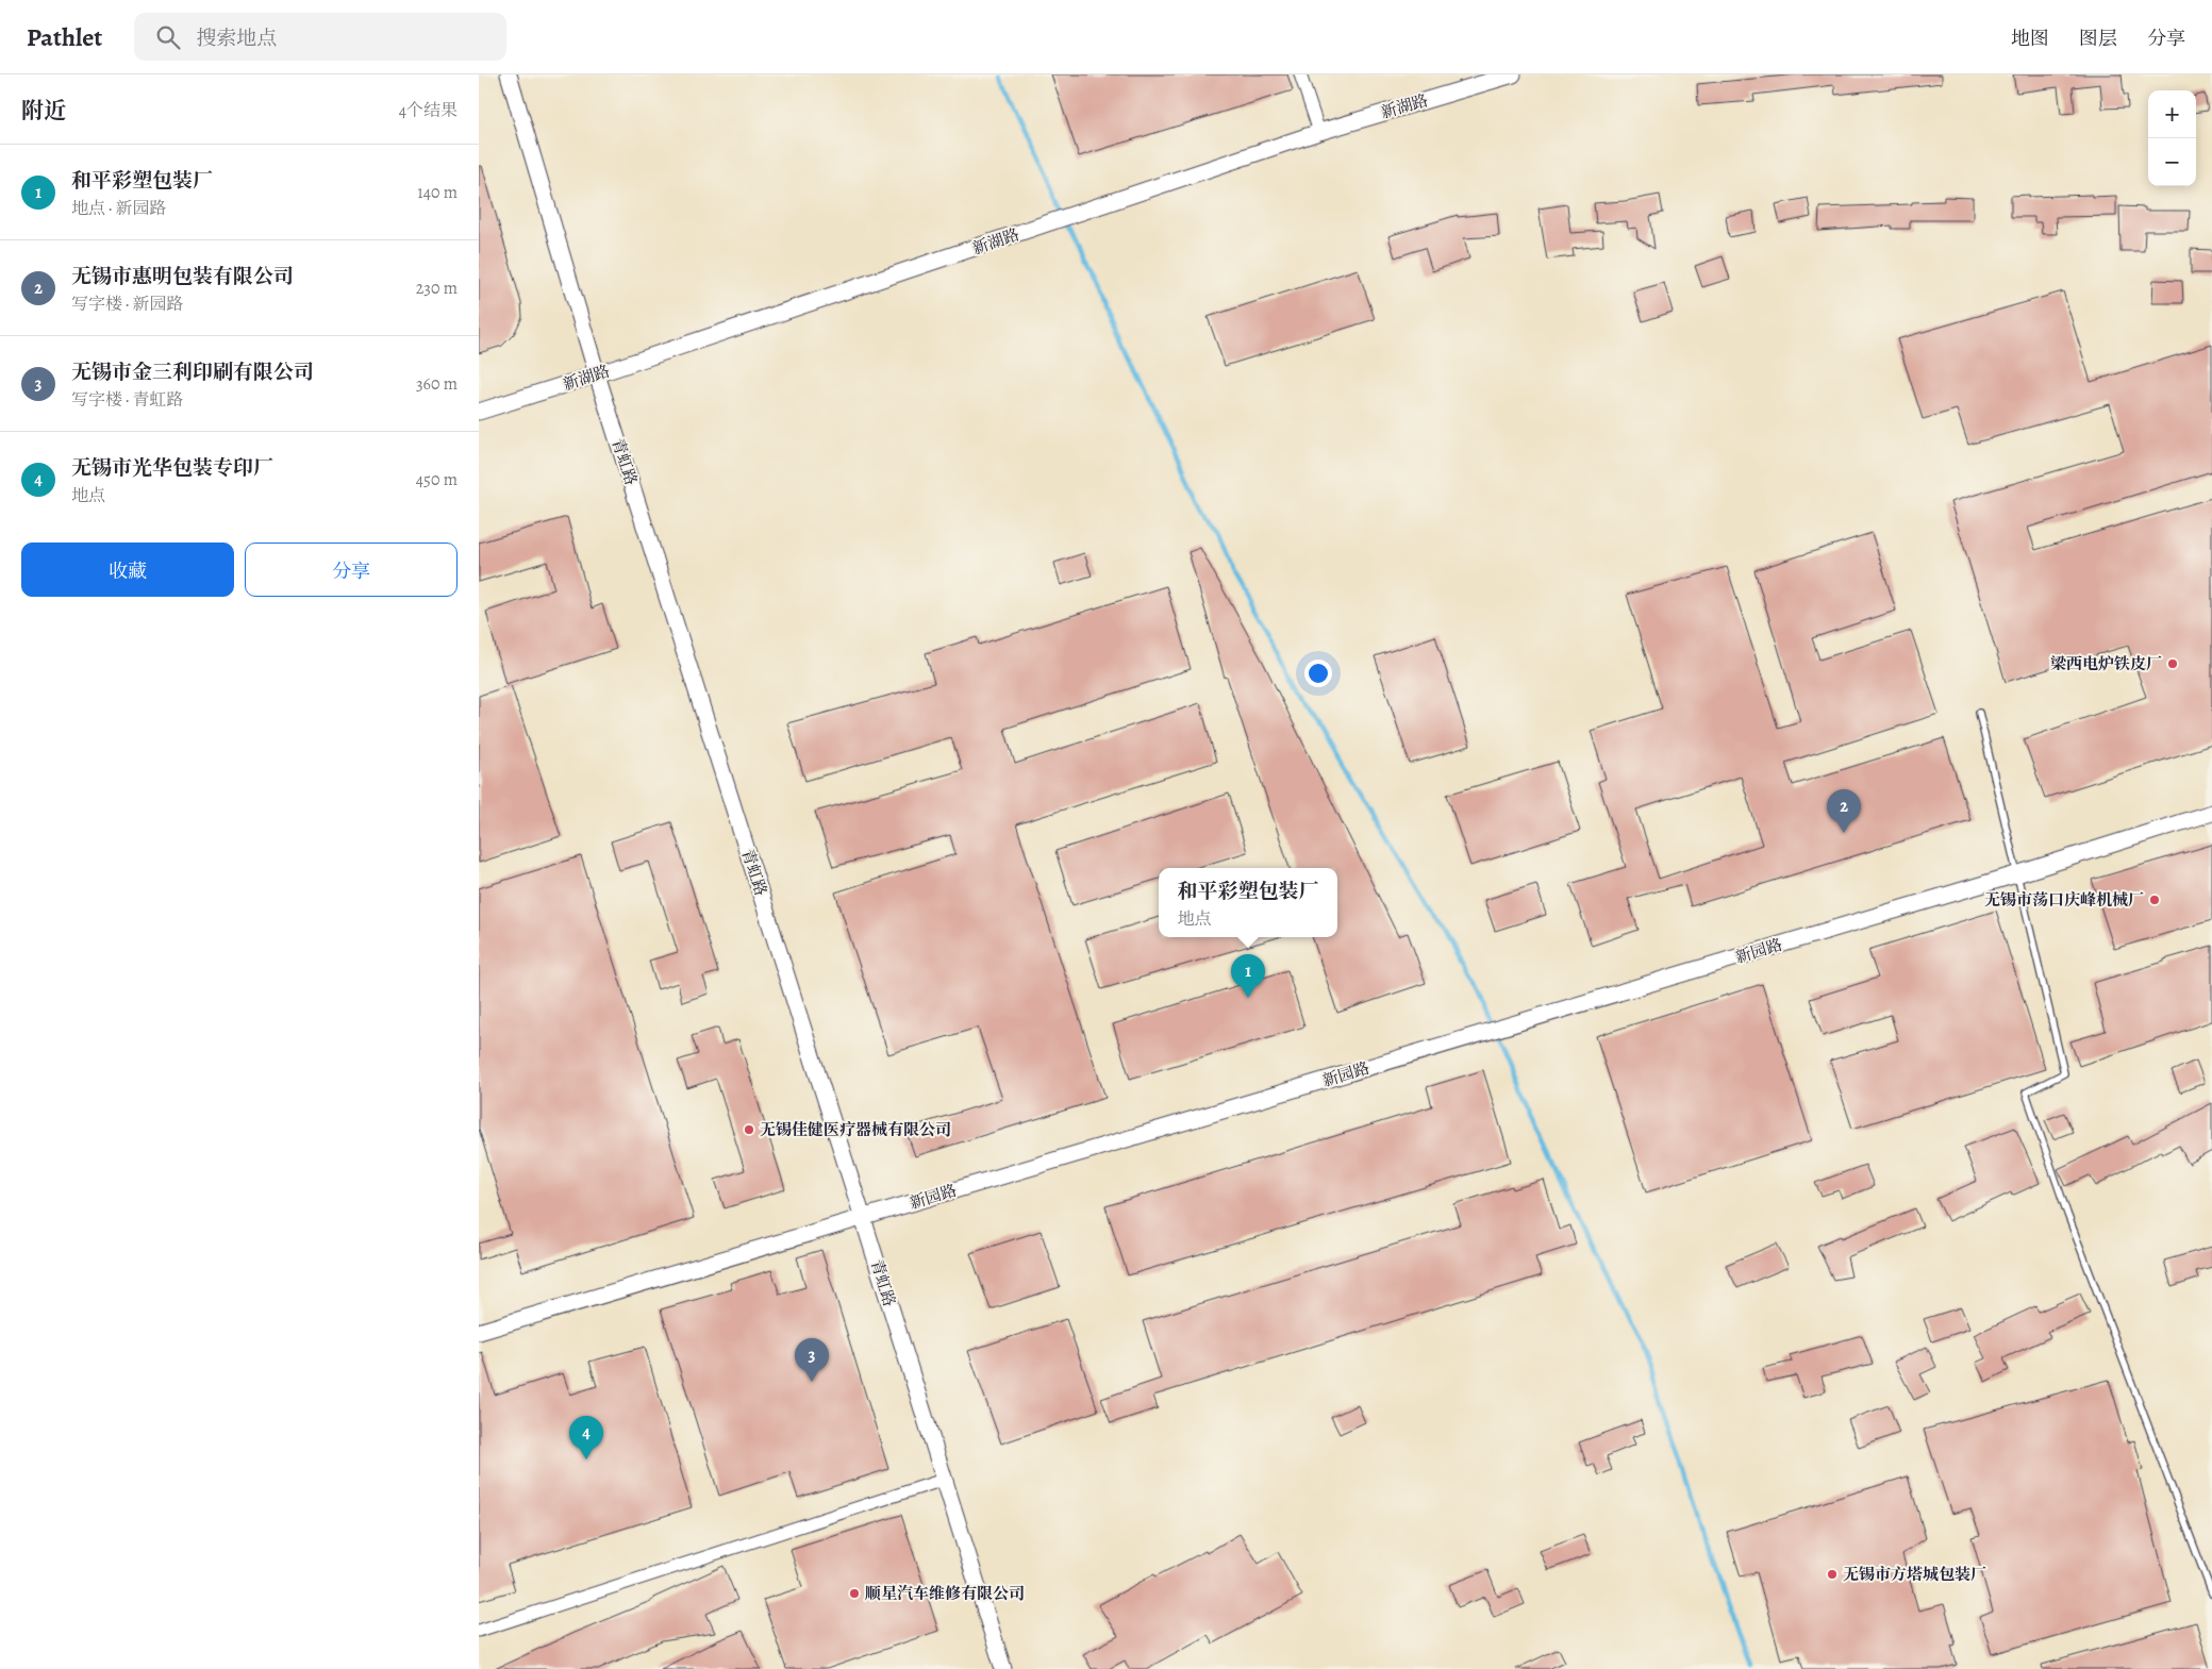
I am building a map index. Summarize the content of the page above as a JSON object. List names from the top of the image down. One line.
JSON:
{"streets":{"street":["新湖路","青虹路","新园路"]},"crossings":[["新湖路","青虹路"],["青虹路","新园路"]],"places":["梁西电炉铁皮厂","无锡市荡口庆峰机械厂","无锡佳健医疗器械有限公司","无锡市方塔城包装厂","顺星汽车维修有限公司"],"page":{"header":"Pathlet","search":"搜索地点","nav":["地图","图层","分享"],"heading":["附近","4个结果"],"map_buttons":["+","−"],"list":[{"mark":"1","name":"和平彩塑包装厂","note":"地点 · 新园路","value":"140 m"},{"mark":"2","name":"无锡市惠明包装有限公司","note":"写字楼 · 新园路","value":"230 m"},{"mark":"3","name":"无锡市金三利印刷有限公司","note":"写字楼 · 青虹路","value":"360 m"},{"mark":"4","name":"无锡市光华包装专印厂","note":"地点","value":"450 m"}],"buttons":["收藏","分享"],"pins":["2","1","3","4"],"popup":["和平彩塑包装厂","地点"]}}
